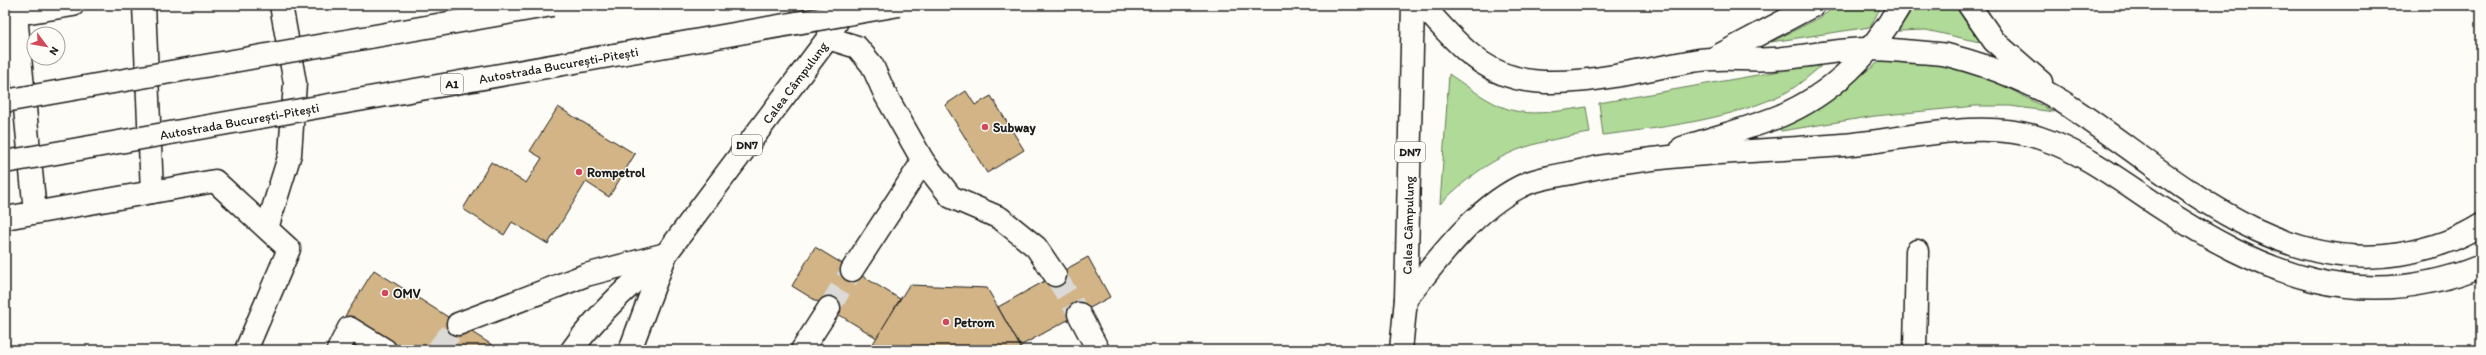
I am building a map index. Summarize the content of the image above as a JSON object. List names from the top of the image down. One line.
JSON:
{"streets":{"main road":["Autostrada București-Pitești","Calea Câmpulung","A1","DN7"]},"crossings":[["Calea Câmpulung","DN7"]],"places":["Subway","Rompetrol","OMV","Petrom"],"north":"bottom right"}
